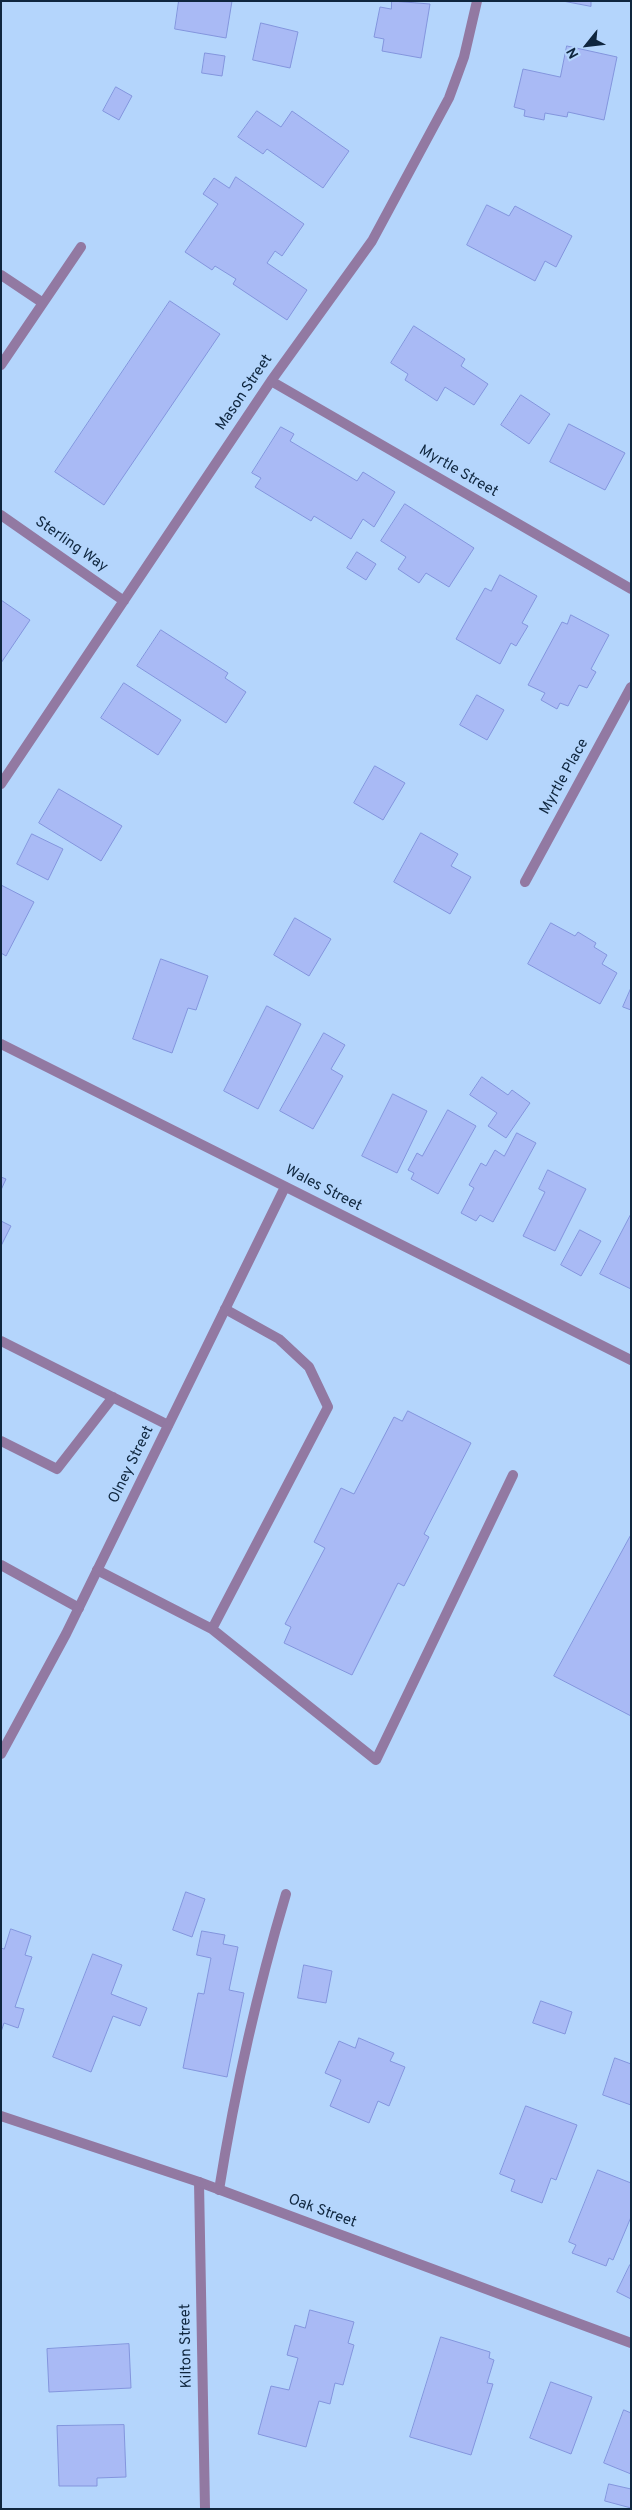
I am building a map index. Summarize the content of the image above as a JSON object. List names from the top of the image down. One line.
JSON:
{"streets":{"street":["Mason Street","Myrtle Street","Sterling Way","Myrtle Place","Wales Street","Olney Street","Oak Street","Kilton Street"]},"crossings":[["Mason Street","Myrtle Street"],["Mason Street","Sterling Way"],["Wales Street","Olney Street"],["Oak Street","Kilton Street"]],"north":"bottom left"}
